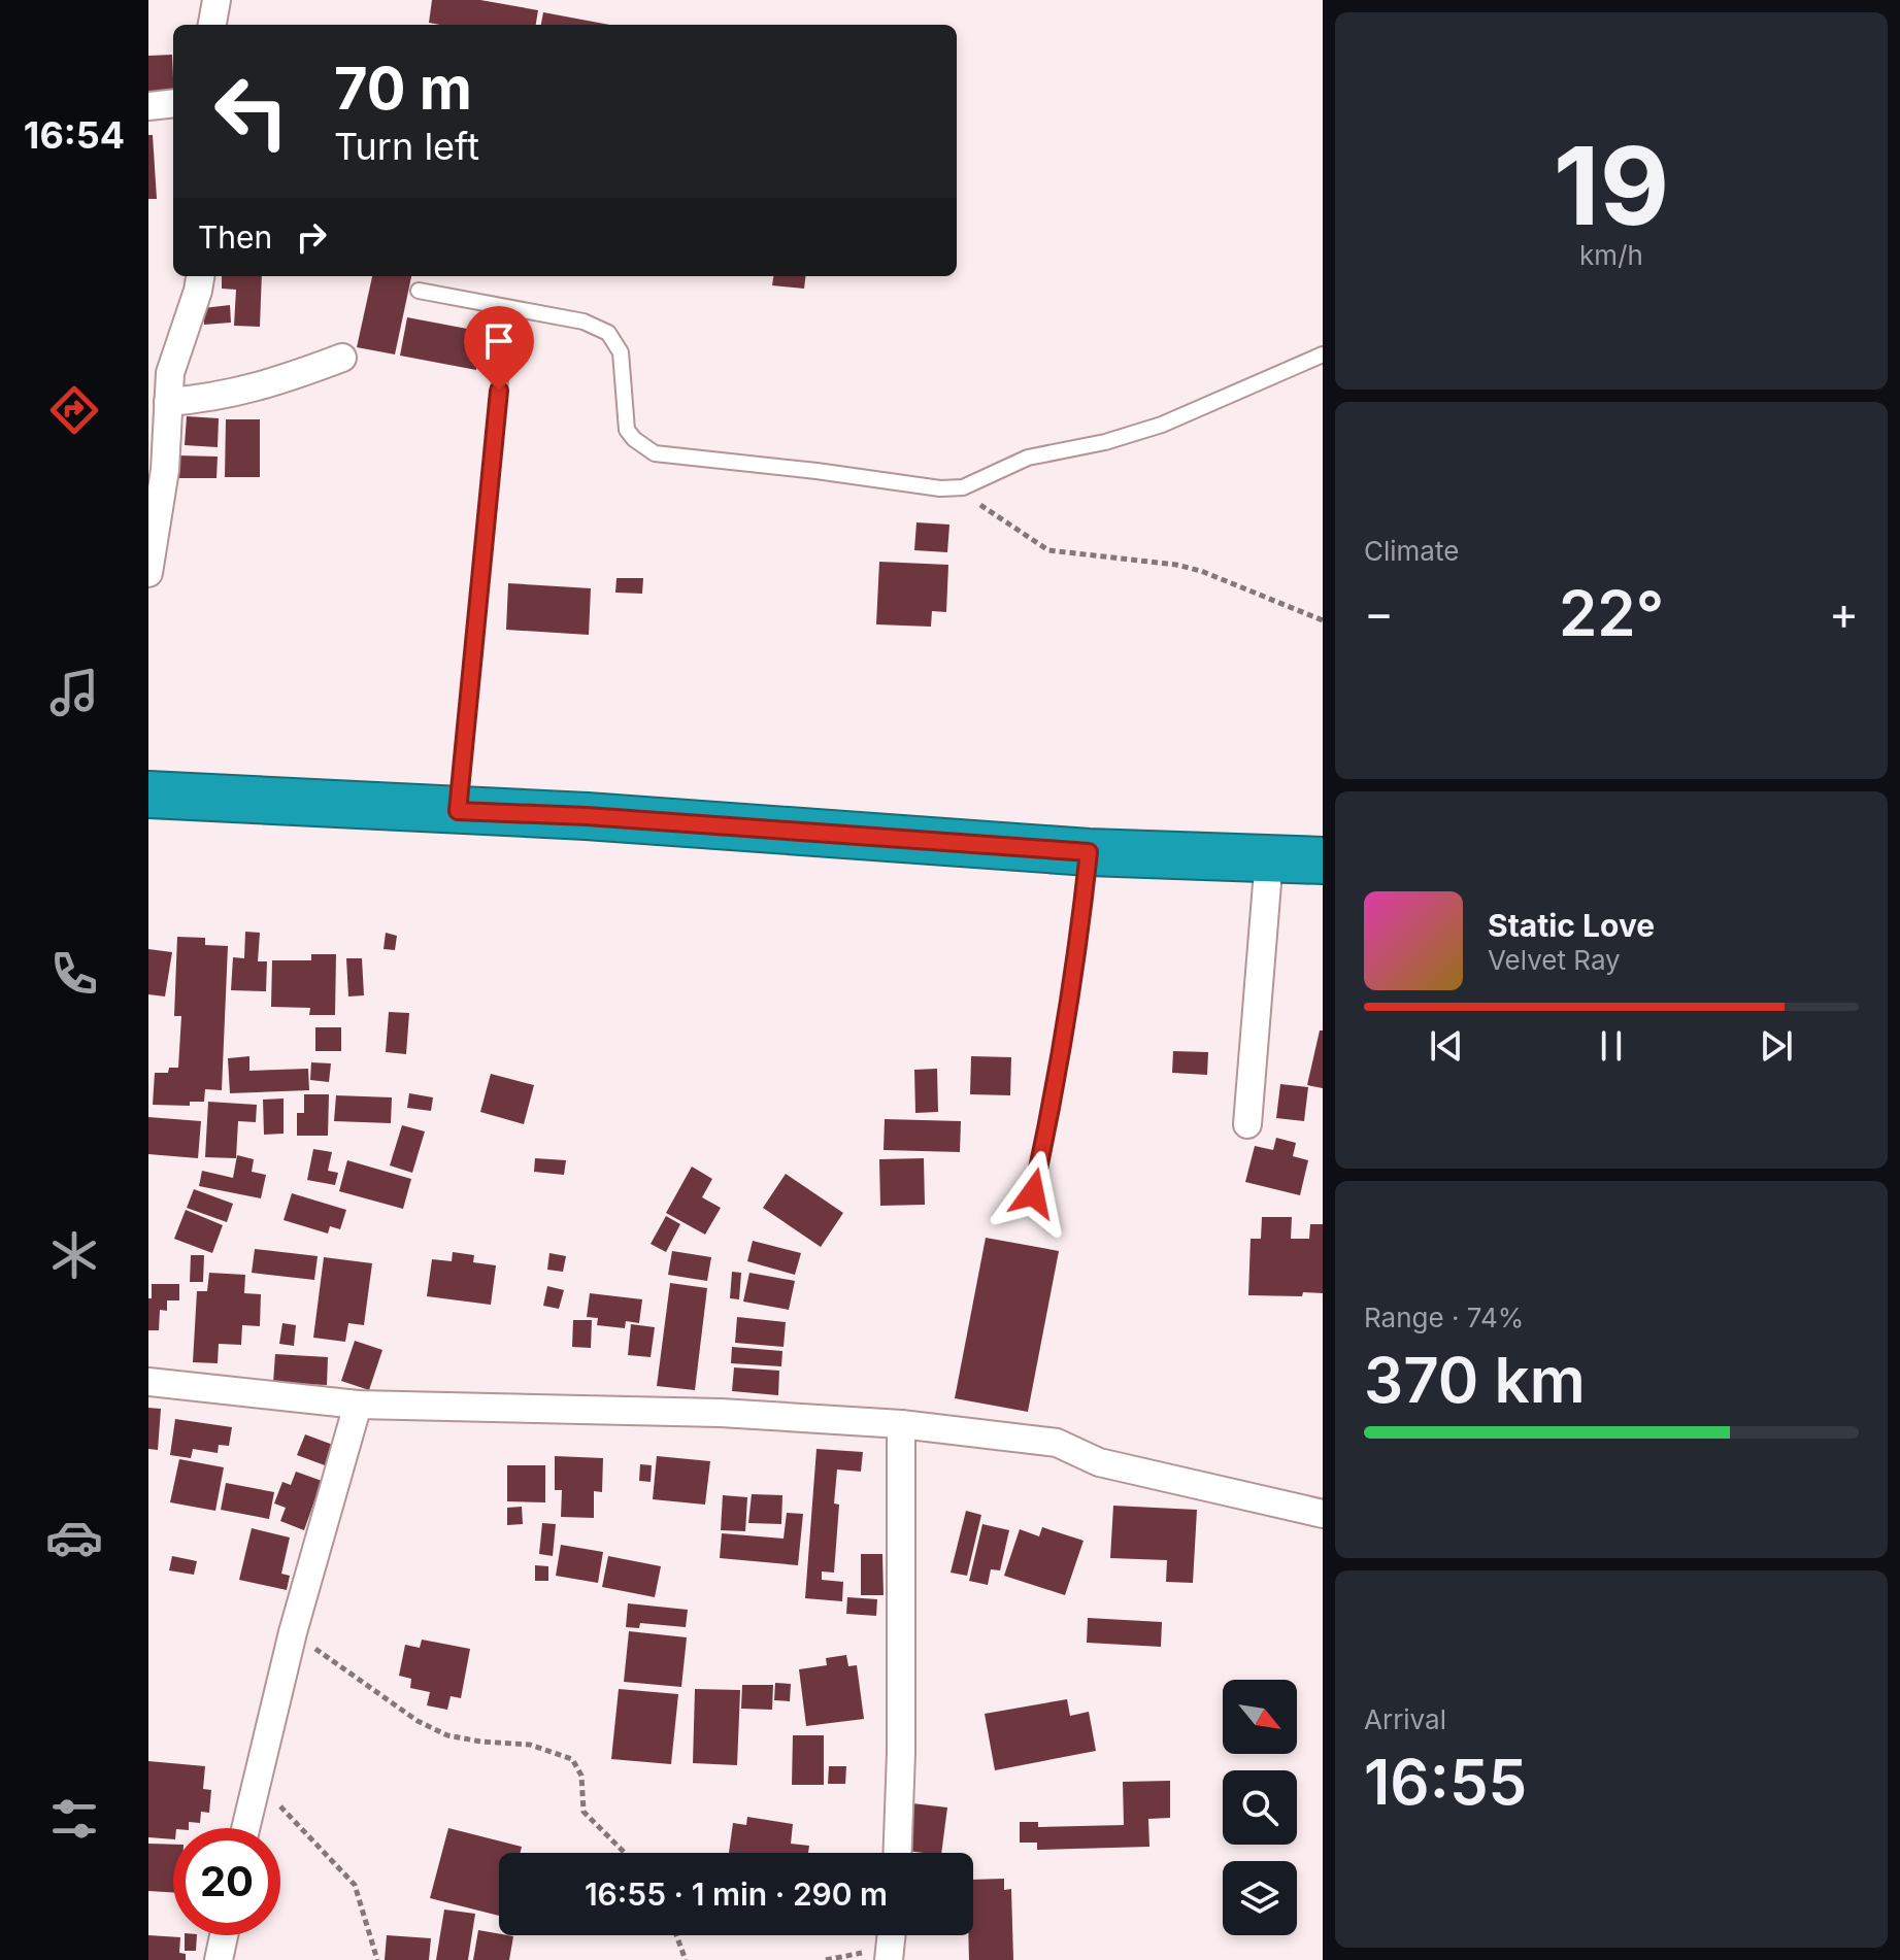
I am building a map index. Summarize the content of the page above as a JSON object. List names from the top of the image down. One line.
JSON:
{"north":"bottom right","page":{"tabs":"16:54","tile":[["19","km/h"],"Climate",["Range · 74%","370 km"],["Arrival","16:55"]],"turn":["70 m","Turn left"],"then":"Then","heat":["−","22°","+"],"song":["Static Love","Velvet Ray"],"limit":"20","trip":"16:55 · 1 min · 290 m"}}
